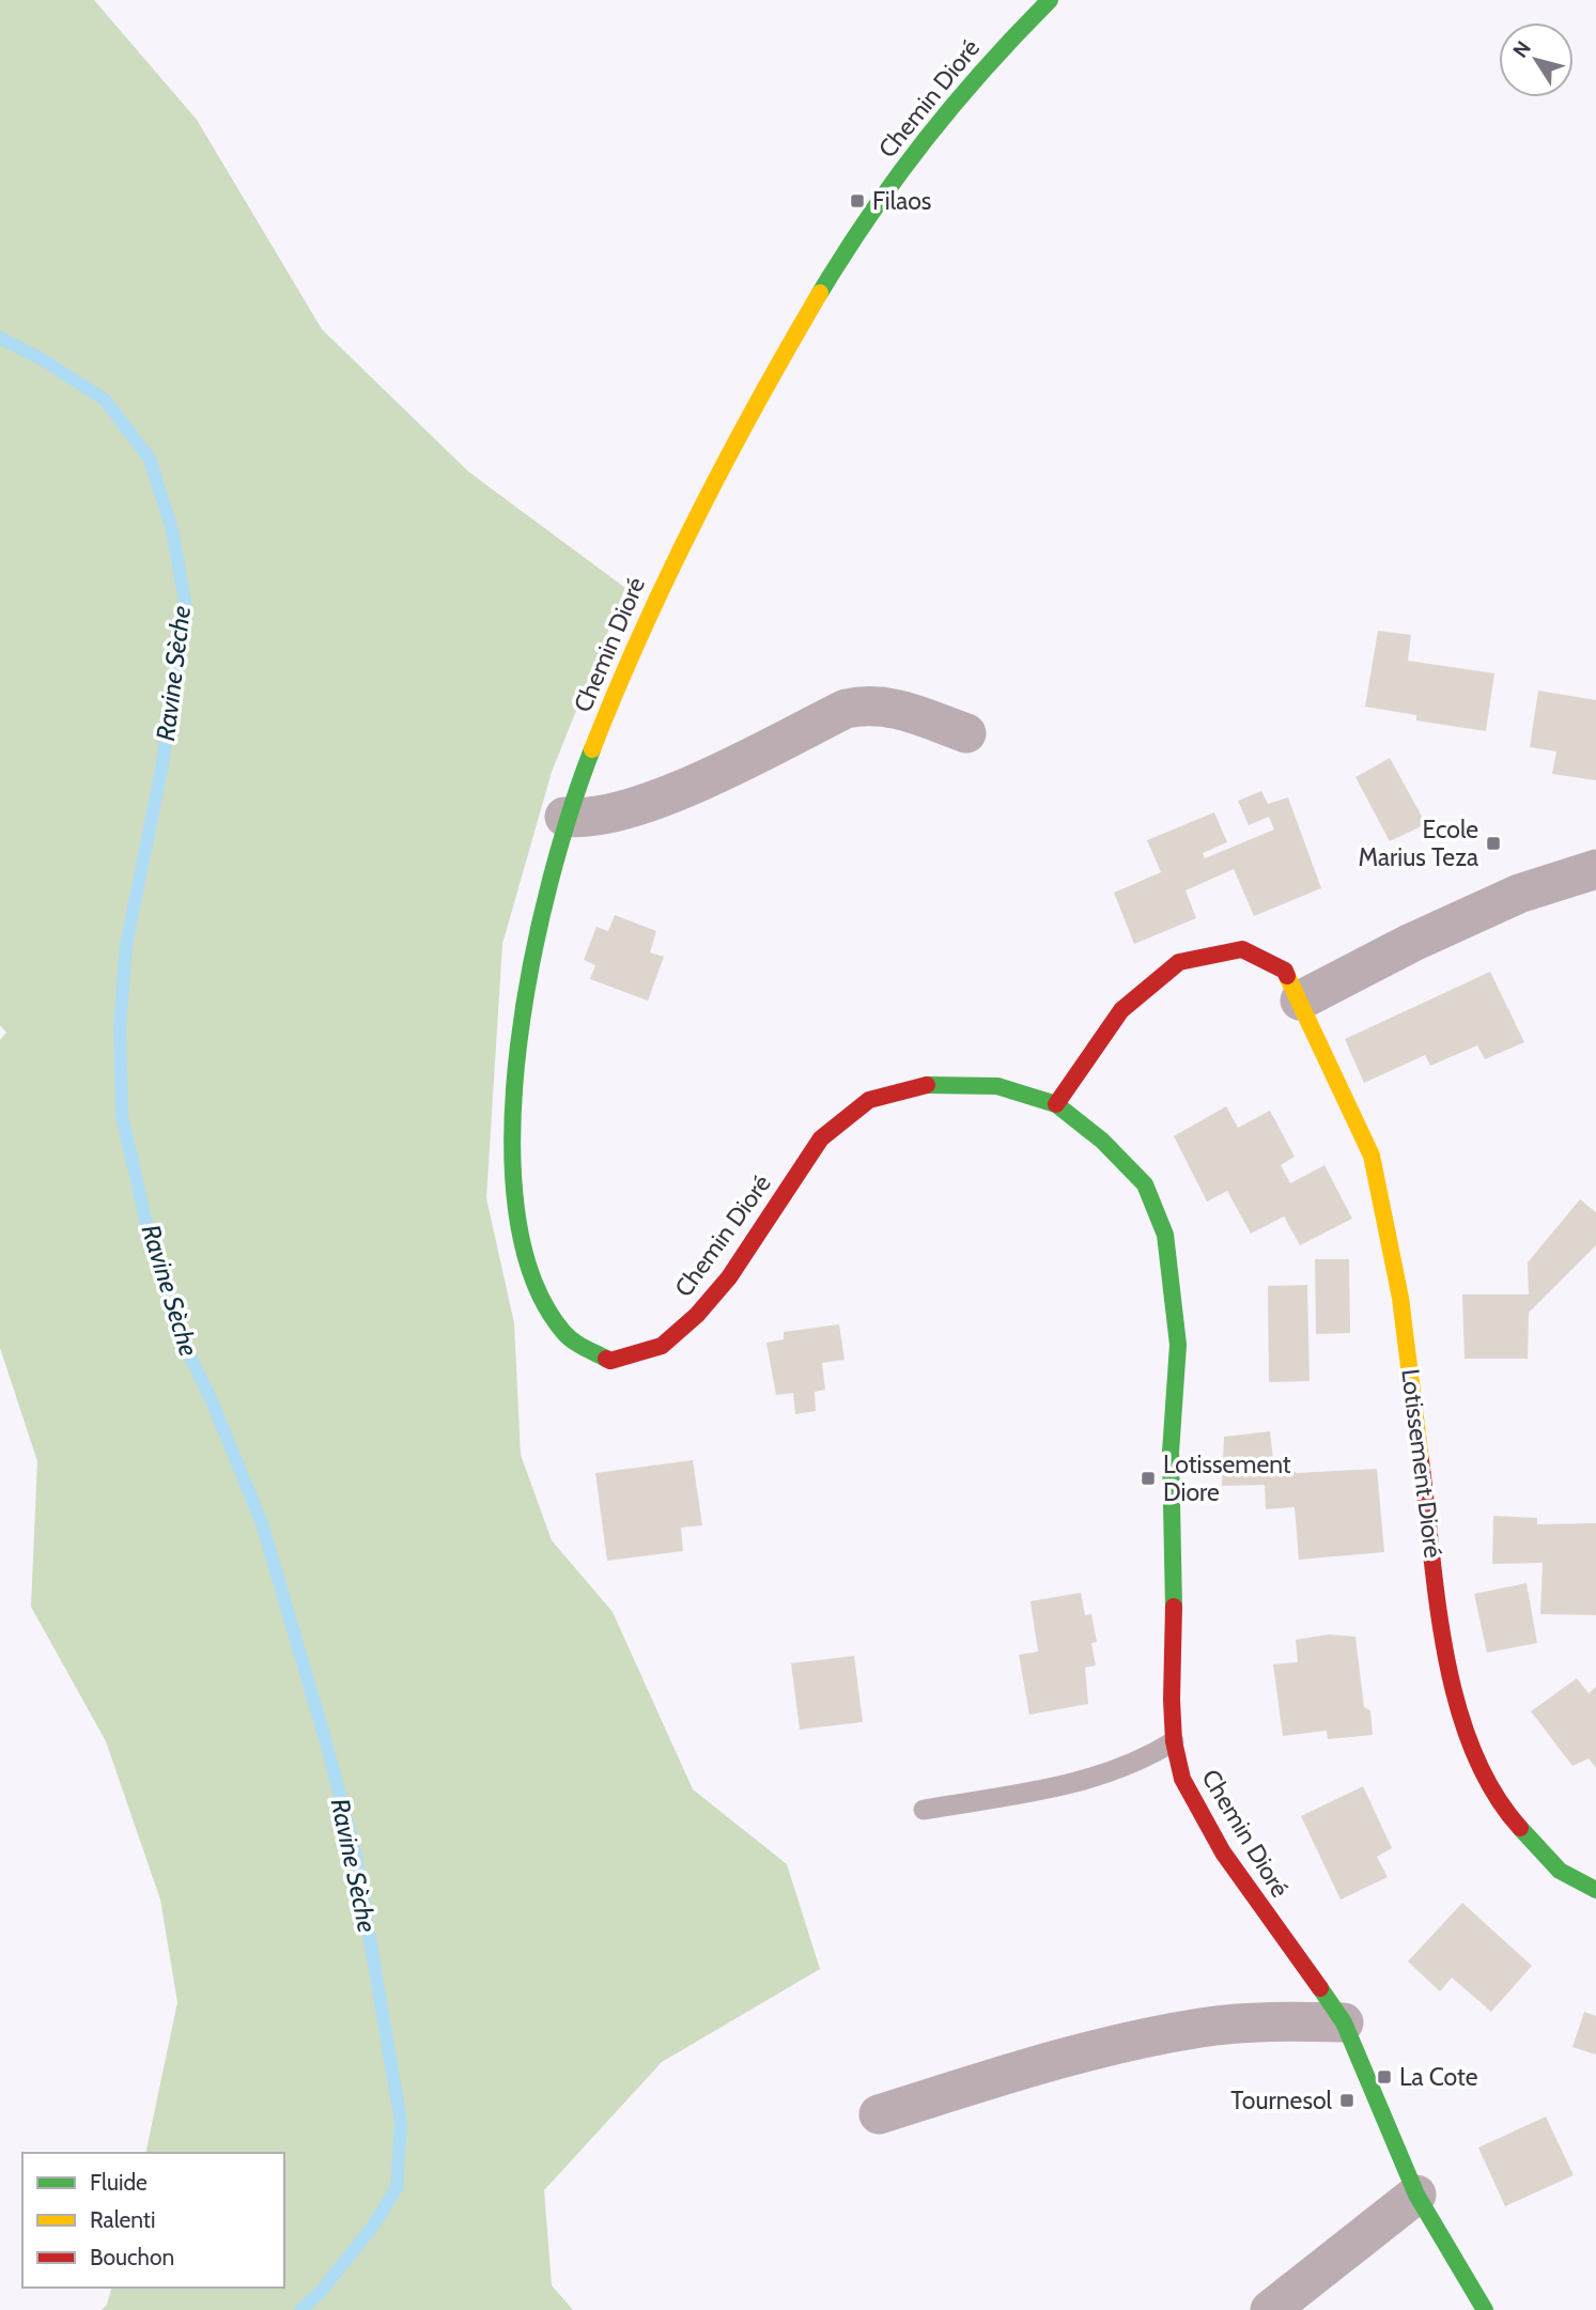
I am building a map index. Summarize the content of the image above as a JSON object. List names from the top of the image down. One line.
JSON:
{"streets":{"street":["Chemin Dioré","Lotissement Dioré"]},"crossings":[["Chemin Dioré","Lotissement Dioré"]],"water":["Ravine Sèche"],"places":{"transit":["Filaos","Ecole Marius Teza","Lotissement Diore","La Cote","Tournesol"]},"legend":["Fluide","Ralenti","Bouchon"],"north":"top left"}
